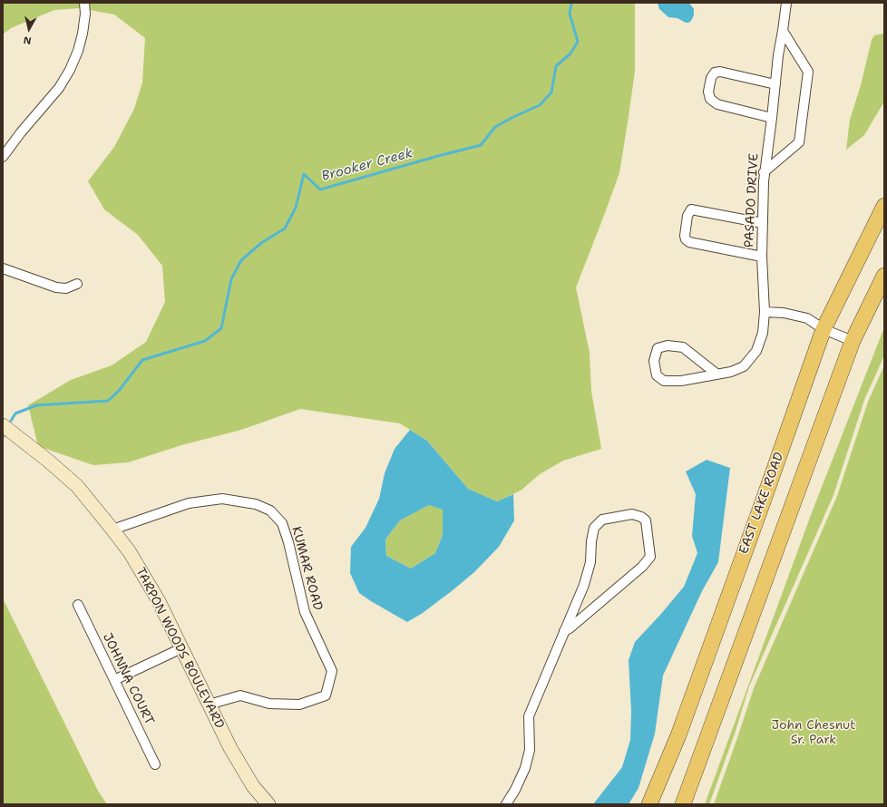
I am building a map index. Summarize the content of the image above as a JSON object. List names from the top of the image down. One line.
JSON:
{"streets":{"main road":["EAST LAKE ROAD"],"street":["PASADO DRIVE","KUMAR ROAD","TARPON WOODS BOULEVARD","JOHNNA COURT"]},"crossings":[["KUMAR ROAD","TARPON WOODS BOULEVARD"]],"water":["Brooker Creek"],"parks":["John Chesnut Sr. Park"],"north":"bottom"}
